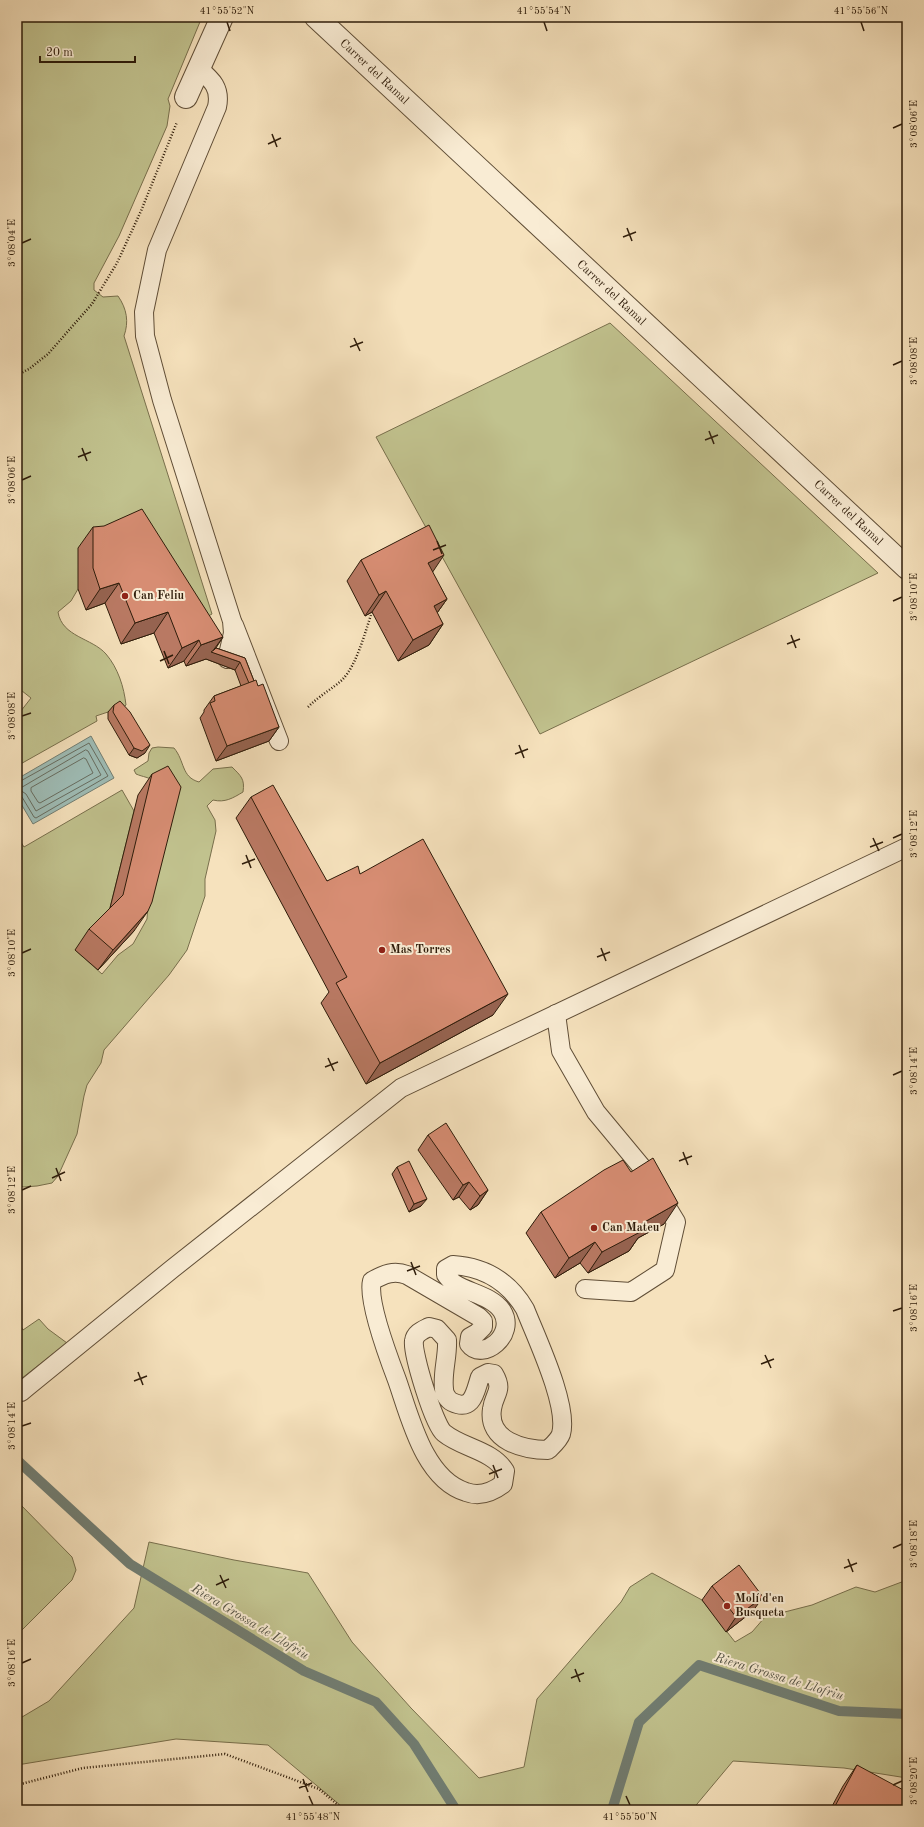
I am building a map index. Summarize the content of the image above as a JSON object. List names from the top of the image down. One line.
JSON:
{"streets":{"street":["Carrer del Ramal"]},"water":["Riera Grossa de Llofriu"],"places":["Can Feliu","Mas Torres","Can Mateu","Molí d'en Busqueta"],"scale_bar":"20 m","coordinates":["41°55'52\"N","41°55'54\"N","41°55'56\"N","3°08'06\"E","3°08'04\"E","3°08'08\"E","3°08'10\"E","3°08'12\"E","3°08'14\"E","3°08'16\"E","3°08'18\"E","3°08'20\"E","41°55'48\"N","41°55'50\"N"]}
